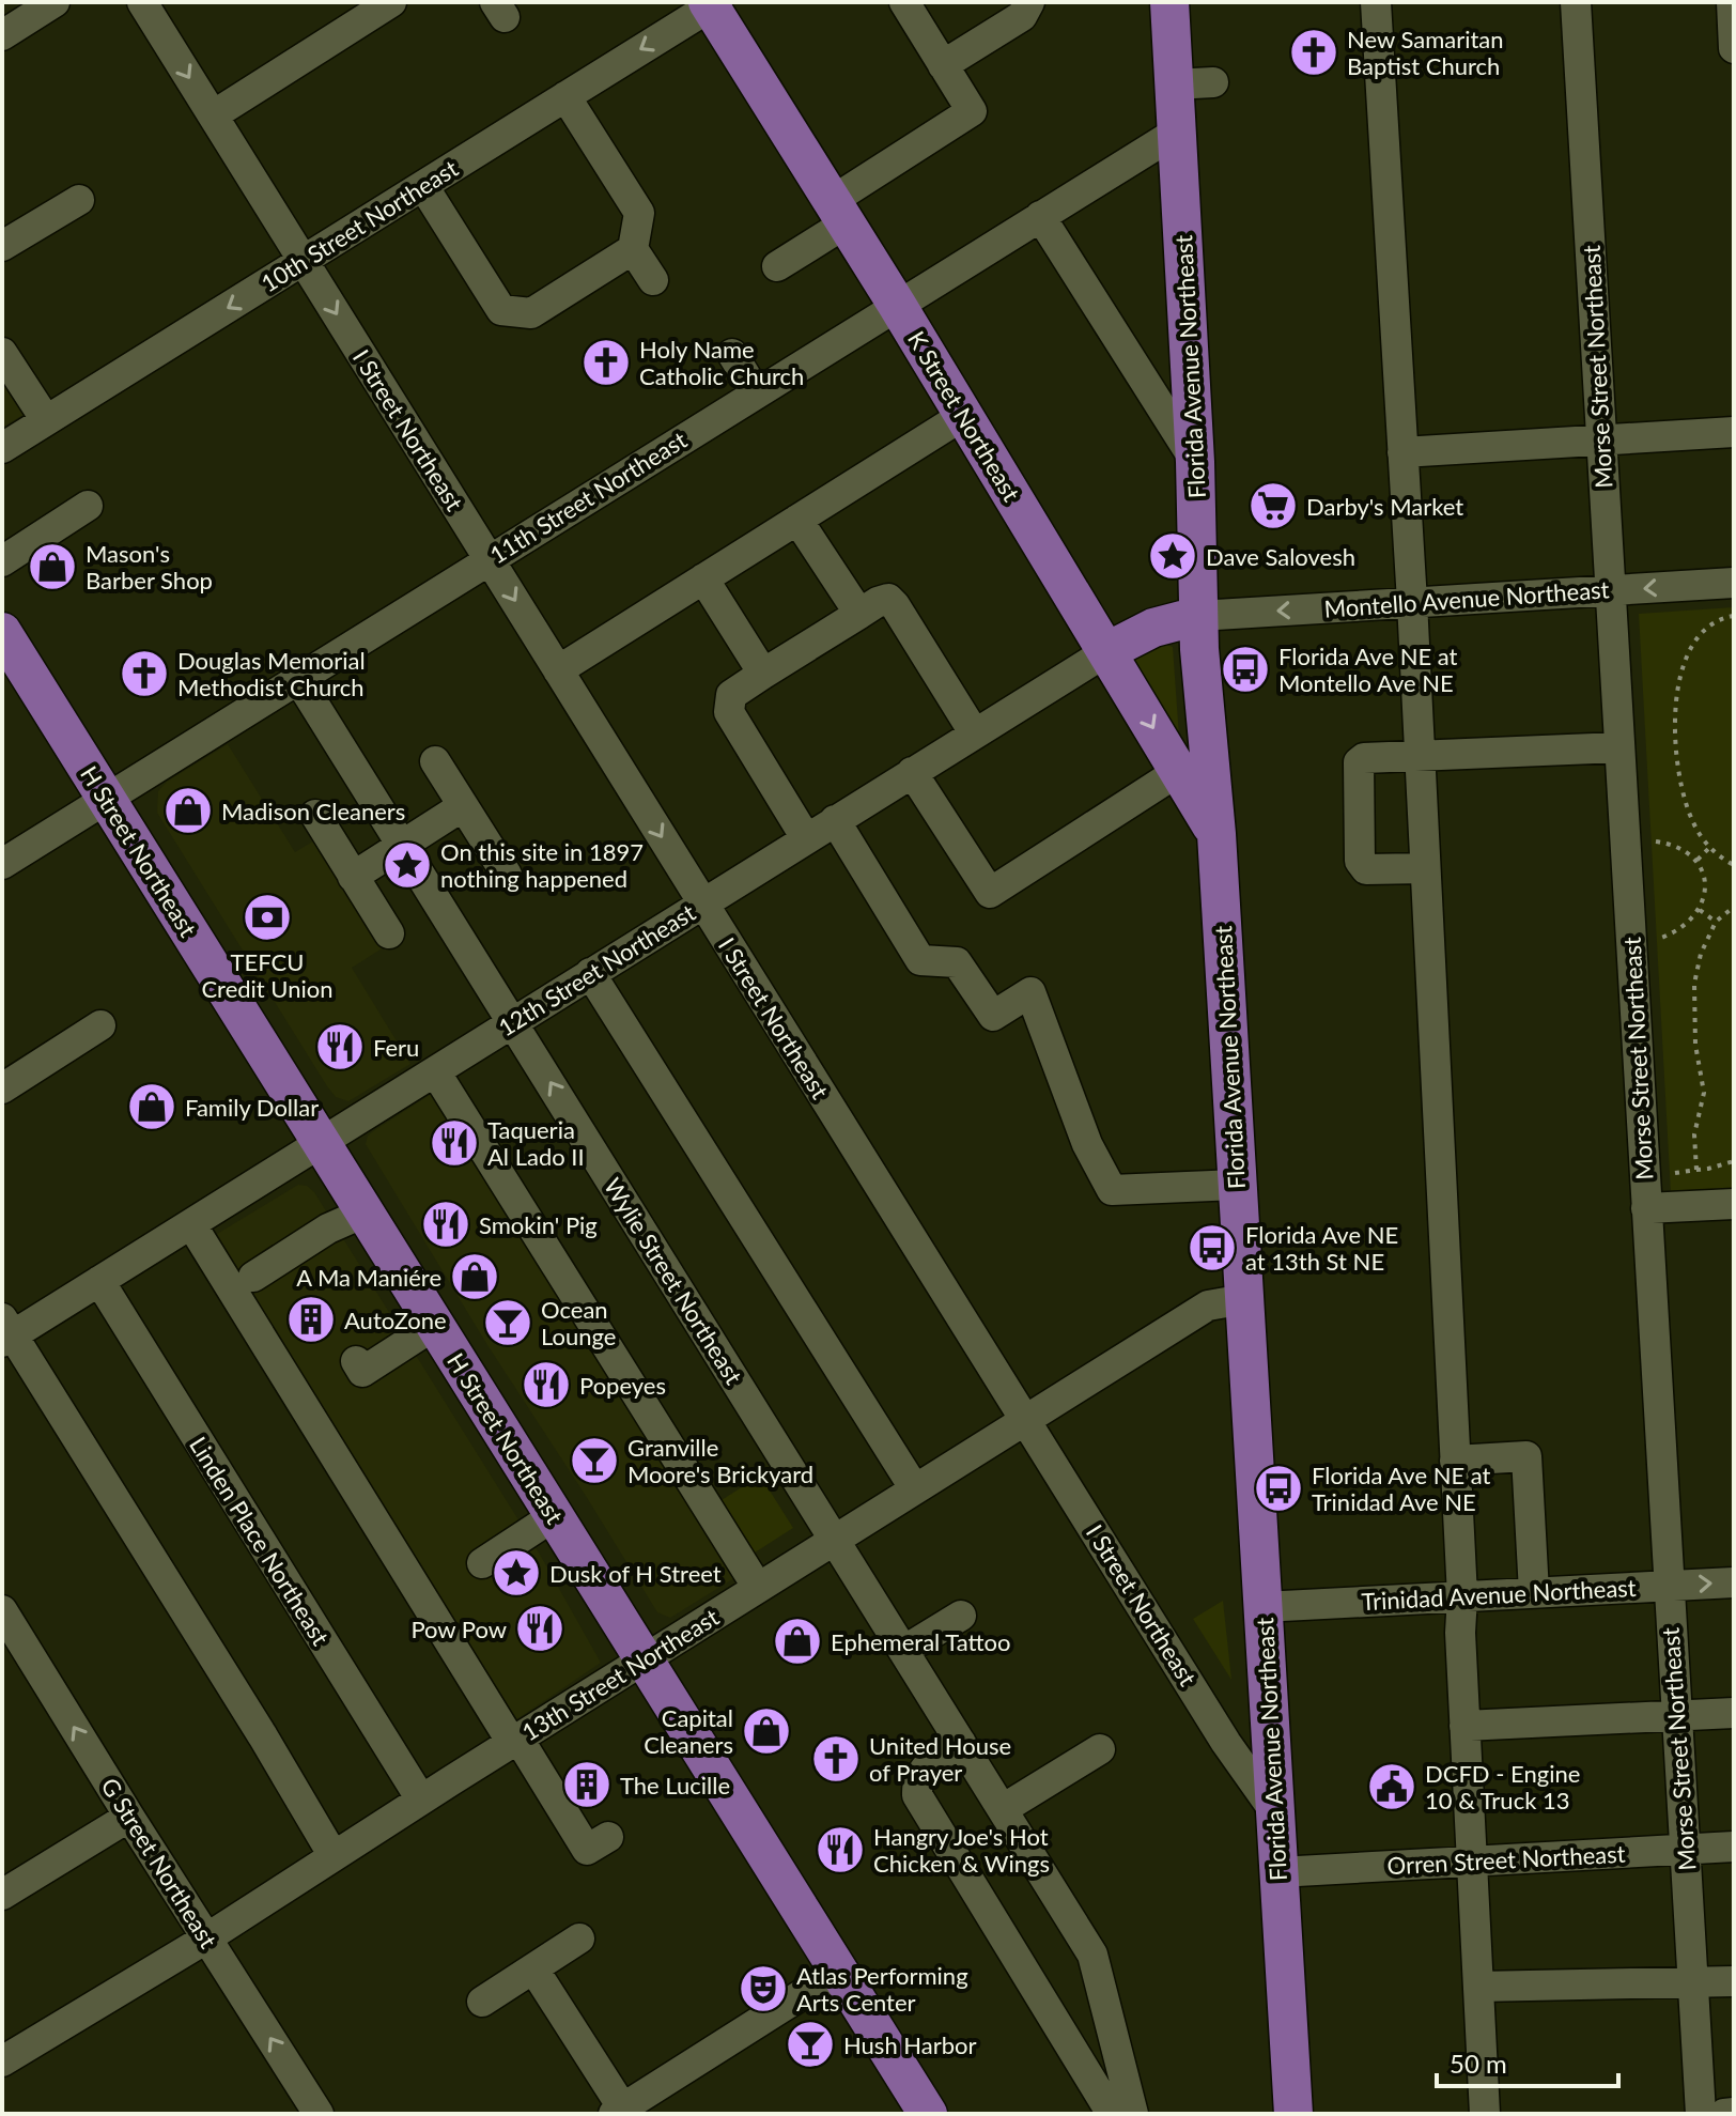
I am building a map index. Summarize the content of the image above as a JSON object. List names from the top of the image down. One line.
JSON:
{"streets":{"main road":["Florida Avenue Northeast","K Street Northeast","H Street Northeast","12th Street Northeast"],"street":["10th Street Northeast","Morse Street Northeast","I Street Northeast","11th Street Northeast","Montello Avenue Northeast","Wylie Street Northeast","Linden Place Northeast","Trinidad Avenue Northeast","13th Street Northeast","Orren Street Northeast","G Street Northeast"]},"crossings":[["10th Street Northeast","K Street Northeast"],["10th Street Northeast","I Street Northeast"],["Florida Avenue Northeast","K Street Northeast"],["Florida Avenue Northeast","I Street Northeast"],["Florida Avenue Northeast","11th Street Northeast"],["Florida Avenue Northeast","Montello Avenue Northeast"],["Florida Avenue Northeast","12th Street Northeast"],["Florida Avenue Northeast","Trinidad Avenue Northeast"],["Florida Avenue Northeast","13th Street Northeast"],["Florida Avenue Northeast","Orren Street Northeast"],["Morse Street Northeast","Montello Avenue Northeast"],["Morse Street Northeast","Trinidad Avenue Northeast"],["Morse Street Northeast","Orren Street Northeast"],["K Street Northeast","11th Street Northeast"],["K Street Northeast","12th Street Northeast"],["I Street Northeast","11th Street Northeast"],["I Street Northeast","12th Street Northeast"],["I Street Northeast","13th Street Northeast"],["11th Street Northeast","H Street Northeast"],["11th Street Northeast","Wylie Street Northeast"],["Montello Avenue Northeast","12th Street Northeast"],["H Street Northeast","12th Street Northeast"],["H Street Northeast","13th Street Northeast"],["12th Street Northeast","Wylie Street Northeast"],["12th Street Northeast","Linden Place Northeast"],["Wylie Street Northeast","13th Street Northeast"],["Linden Place Northeast","13th Street Northeast"],["13th Street Northeast","G Street Northeast"]],"one_way":["I Street Northeast"],"places":{"church":["New Samaritan Baptist Church","Holy Name Catholic Church","Douglas Memorial Methodist Church","United House of Prayer"],"supermarket":["Darby's Market"],"place":["Dave Salovesh","On this site in 1897 nothing happened","Dusk of H Street"],"shop":["Mason's Barber Shop","Madison Cleaners","Family Dollar","A Ma Maniére","Ephemeral Tattoo","Capital Cleaners"],"bus stop":["Florida Ave NE at Montello Ave NE","Florida Ave NE at 13th St NE","Florida Ave NE at Trinidad Ave NE"],"bank":["TEFCU Credit Union"],"restaurant":["Feru","Taqueria Al Lado II","Smokin' Pig","Popeyes","Pow Pow","Hangry Joe's Hot Chicken & Wings"],"building":["AutoZone","The Lucille"],"bar":["Ocean Lounge","Granville Moore's Brickyard","Hush Harbor"],"public building":["DCFD - Engine 10 & Truck 13"],"theatre":["Atlas Performing Arts Center"]},"scale_bar":"50 m"}
